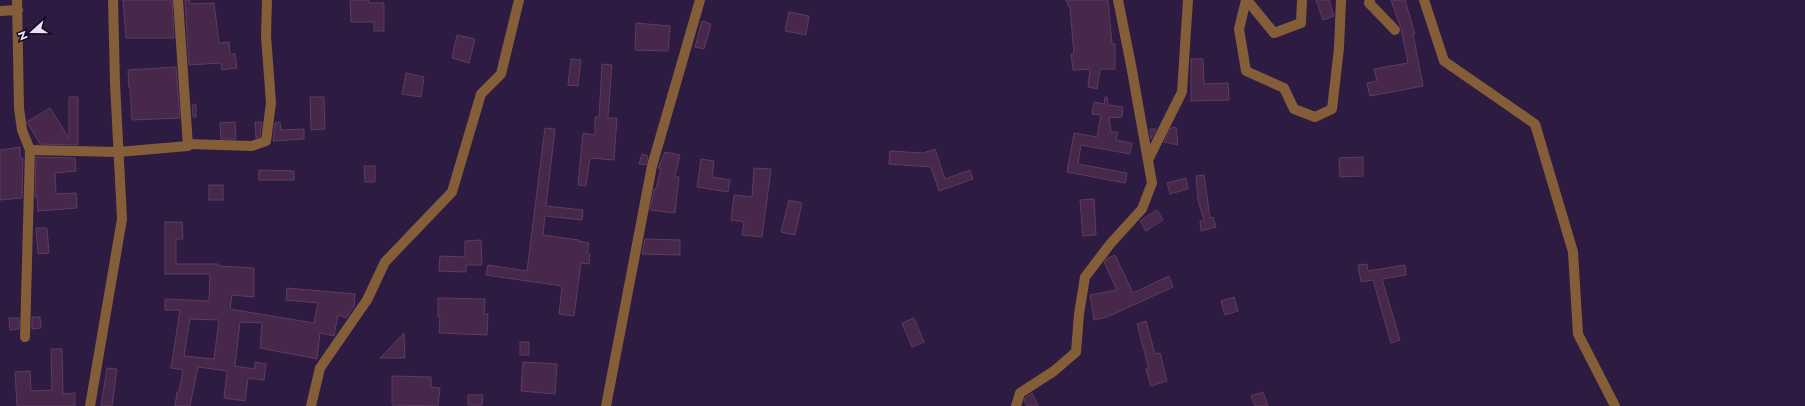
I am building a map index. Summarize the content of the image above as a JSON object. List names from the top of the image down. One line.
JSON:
{"north":"left"}
